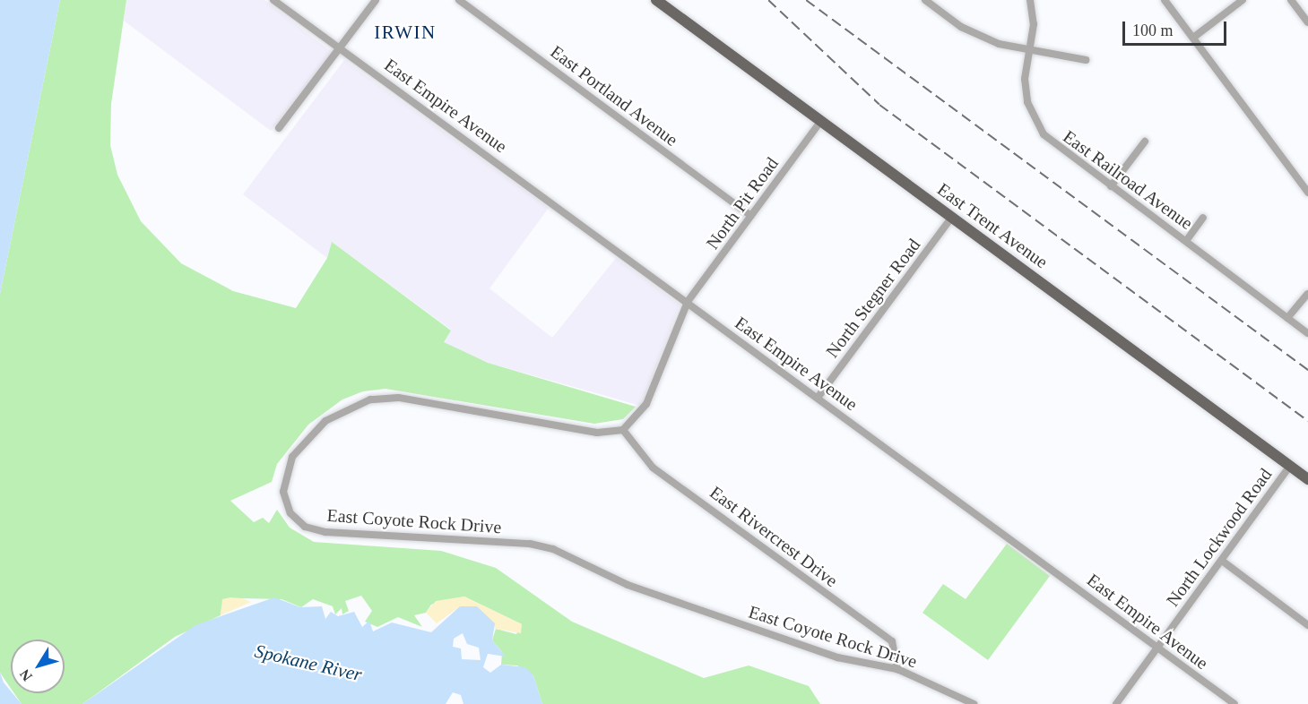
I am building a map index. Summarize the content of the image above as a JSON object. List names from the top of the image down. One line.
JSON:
{"streets":{"main road":["East Trent Avenue"],"street":["East Portland Avenue","East Empire Avenue","East Railroad Avenue","North Pit Road","North Stegner Road","East Coyote Rock Drive","East Rivercrest Drive","North Lockwood Road"]},"crossings":[["East Portland Avenue","North Pit Road"],["East Empire Avenue","North Pit Road"],["East Empire Avenue","North Stegner Road"],["East Empire Avenue","North Lockwood Road"],["North Pit Road","East Trent Avenue"],["East Trent Avenue","North Stegner Road"],["East Trent Avenue","North Lockwood Road"],["East Coyote Rock Drive","East Rivercrest Drive"]],"districts":["IRWIN"],"water":["Spokane River"],"scale_bar":"100 m","north":"bottom left"}
